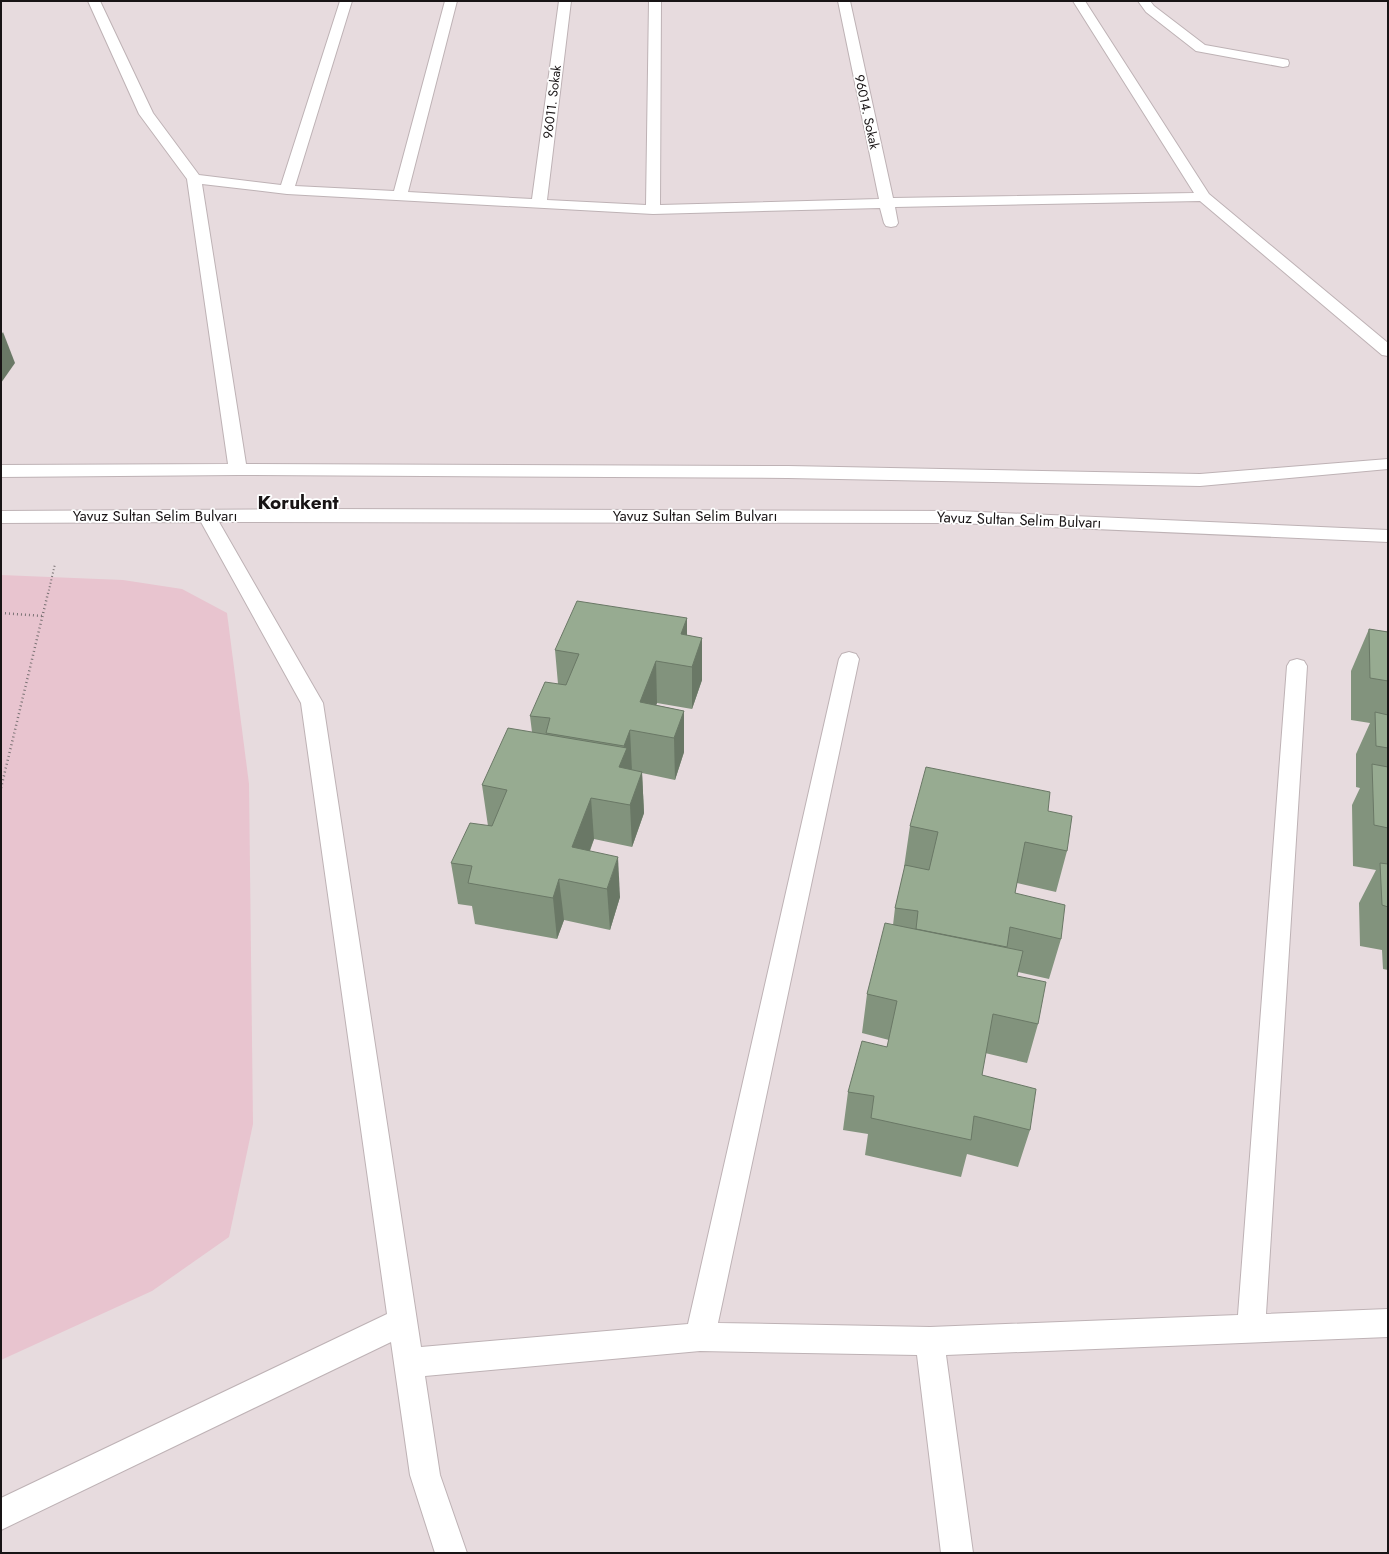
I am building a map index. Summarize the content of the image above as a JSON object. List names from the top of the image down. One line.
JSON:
{"streets":{"street":["96011. Sokak","96014. Sokak","Yavuz Sultan Selim Bulvarı"]},"districts":["Korukent"]}
